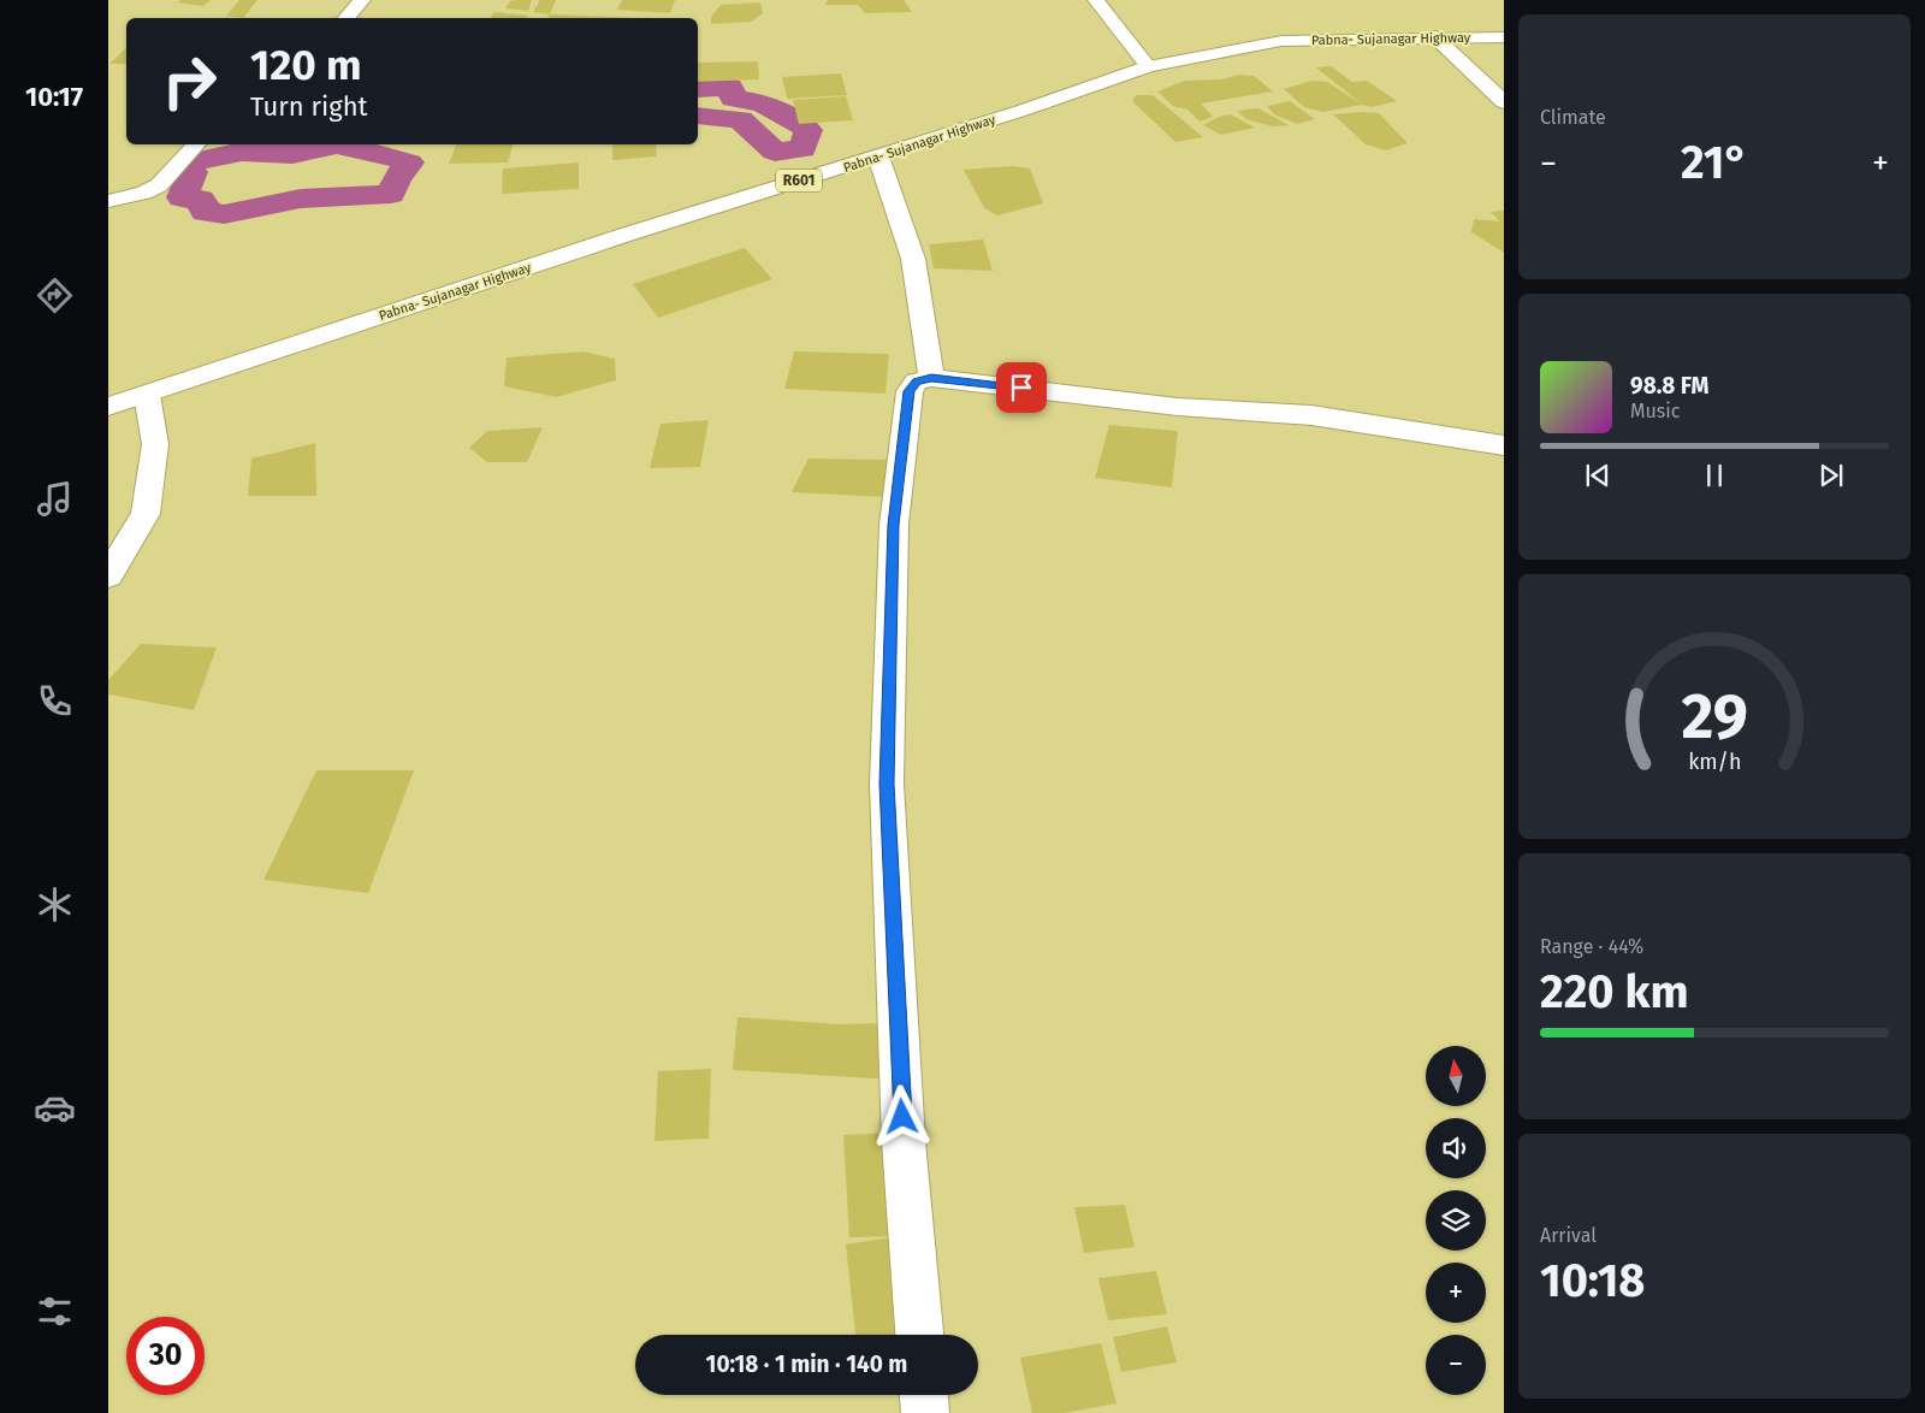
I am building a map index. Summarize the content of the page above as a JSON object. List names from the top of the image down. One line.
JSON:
{"streets":{"street":["Pabna- Sujanagar Highway","R601"]},"north":"top","page":{"tabs":"10:17","tile":["Climate",["Range · 44%","220 km"],["Arrival","10:18"]],"turn":["120 m","Turn right"],"heat":["−","21°","+"],"song":["98.8 FM","Music"],"map_buttons":["+","−"],"limit":"30","trip":"10:18 · 1 min · 140 m","gauge":["29","km/h"]}}
